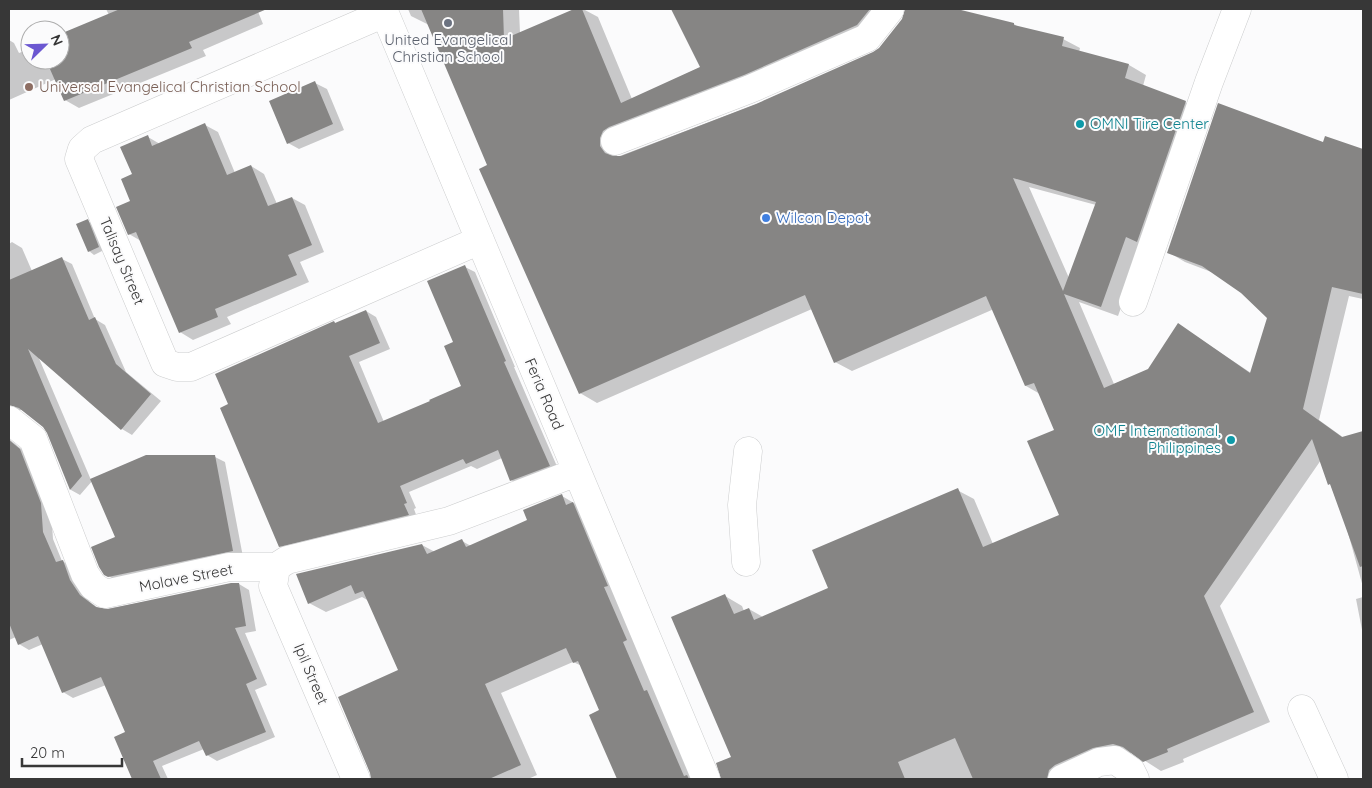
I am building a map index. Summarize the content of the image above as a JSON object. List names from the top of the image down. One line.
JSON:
{"streets":{"street":["Talisay Street","Feria Road","Molave Street","Ipil Street"]},"crossings":[["Talisay Street","Feria Road"],["Feria Road","Molave Street"],["Molave Street","Ipil Street"]],"places":["United Evangelical Christian School","Universal Evangelical Christian School","OMNI Tire Center","Wilcon Depot","OMF International, Philippines"],"scale_bar":"20 m","north":"top right"}
